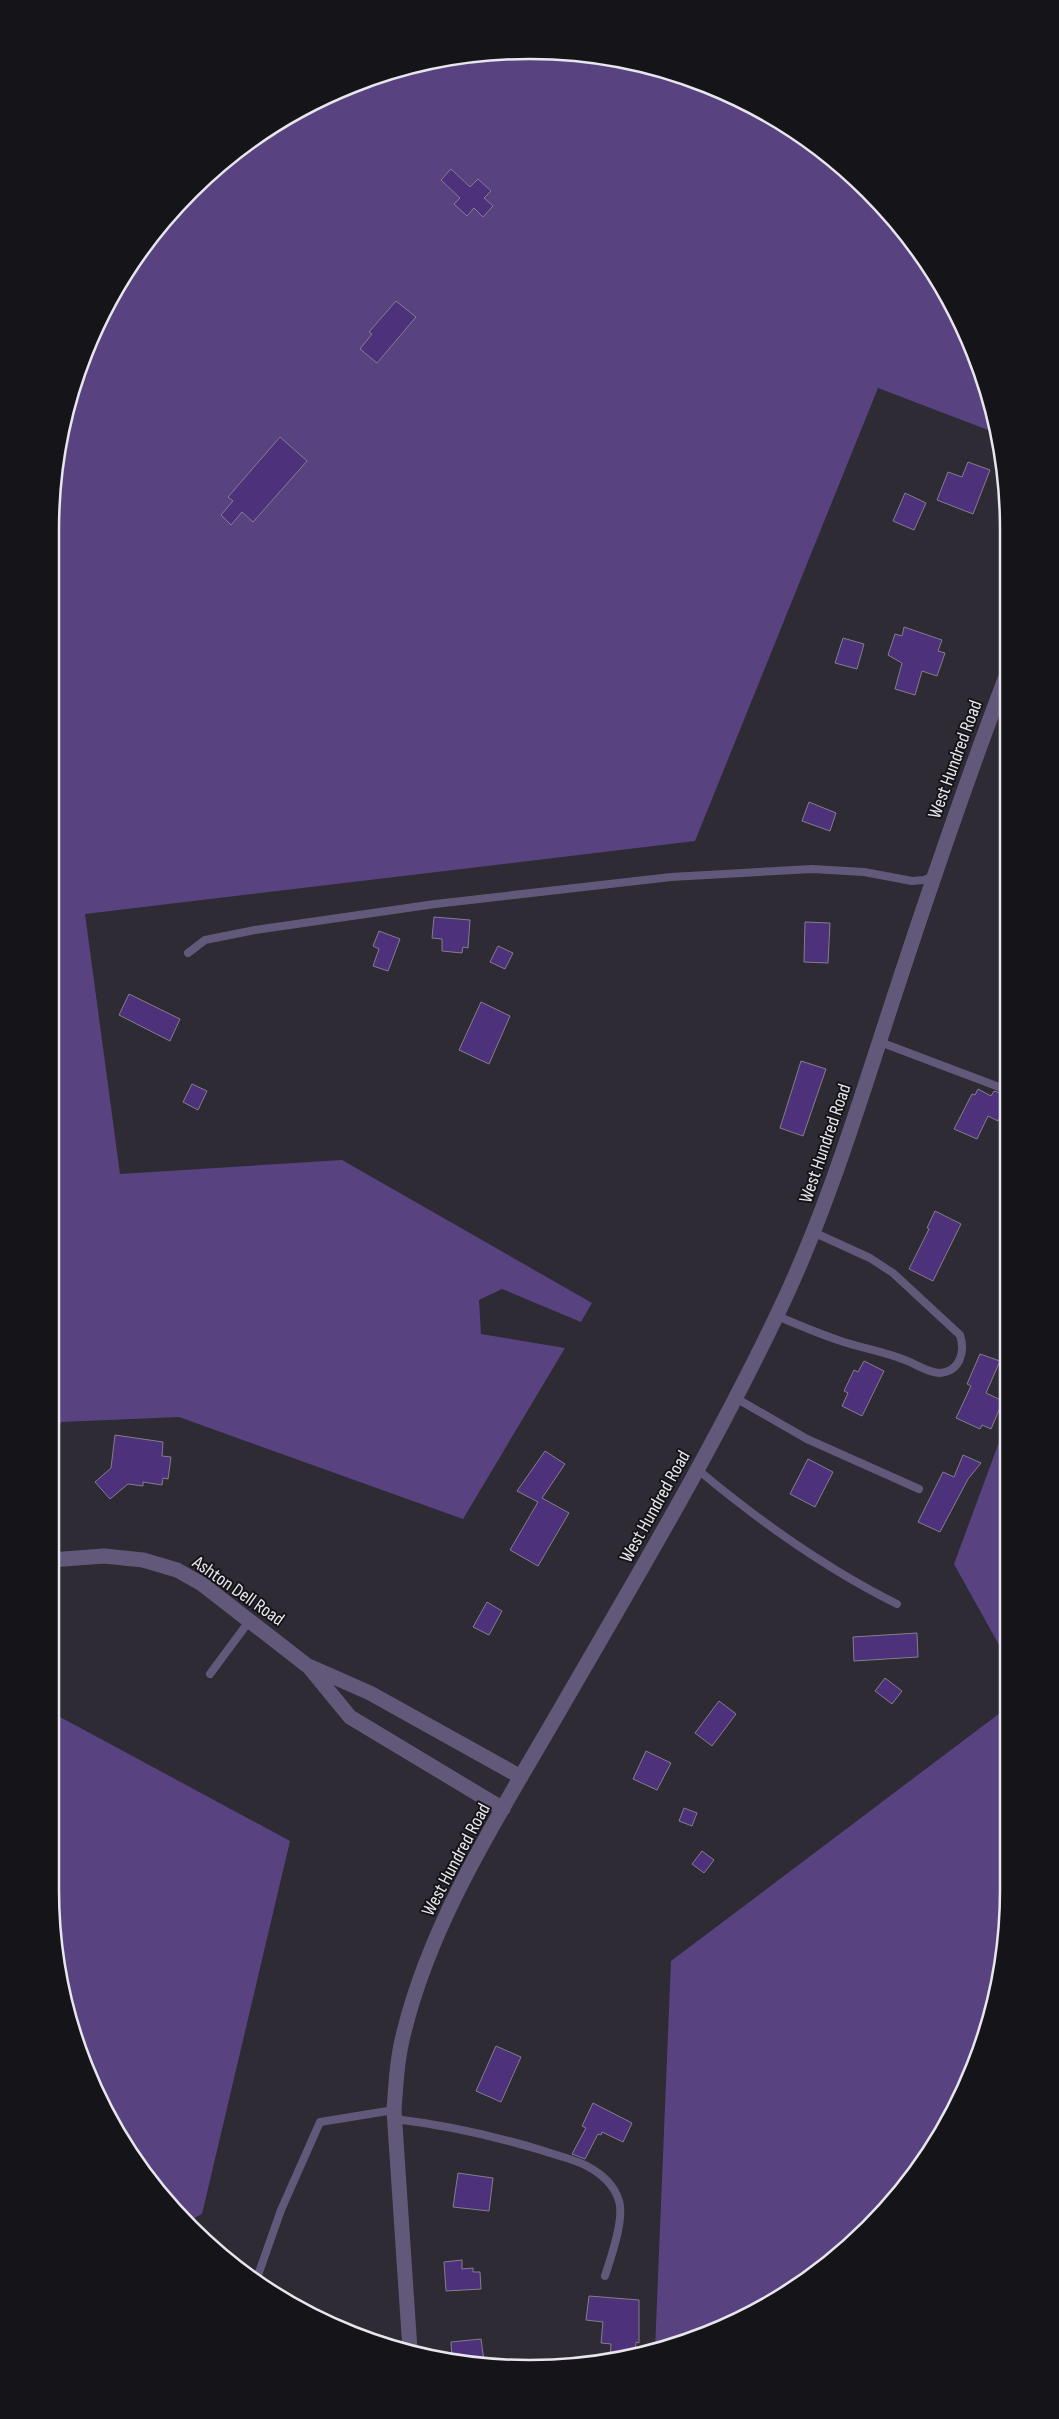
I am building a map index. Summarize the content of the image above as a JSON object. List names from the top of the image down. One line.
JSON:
{"streets":{"street":["West Hundred Road","Ashton Dell Road"]},"crossings":[["West Hundred Road","Ashton Dell Road"]]}
